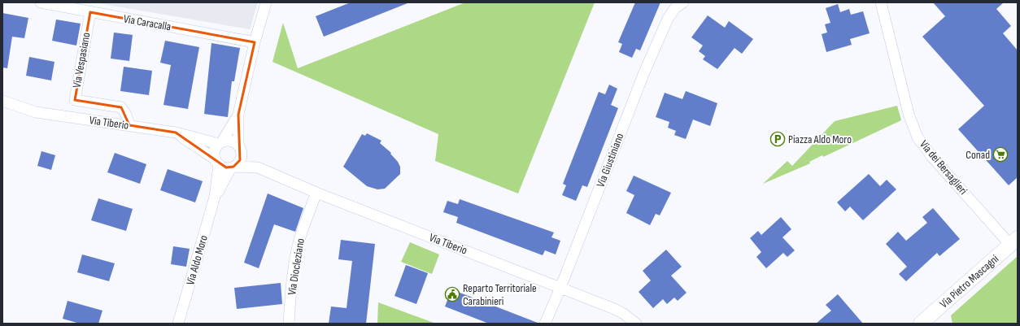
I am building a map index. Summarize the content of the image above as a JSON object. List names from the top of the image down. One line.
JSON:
{"streets":{"street":["Via Caracalla","Via Vespasiano","Via Tiberio","Via Giustiniano","Via dei Bersaglieri","Via Aldo Moro","Via Diocleziano","Via Pietro Mascagni"]},"crossings":[["Via Caracalla","Via Vespasiano"],["Via Caracalla","Via Aldo Moro"],["Via Vespasiano","Via Tiberio"],["Via Tiberio","Via Giustiniano"],["Via Tiberio","Via Aldo Moro"],["Via Tiberio","Via Diocleziano"],["Via dei Bersaglieri","Via Pietro Mascagni"]],"places":{"parking":["Piazza Aldo Moro"],"supermarket":["Conad"],"public building":["Reparto Territoriale Carabinieri"]}}
